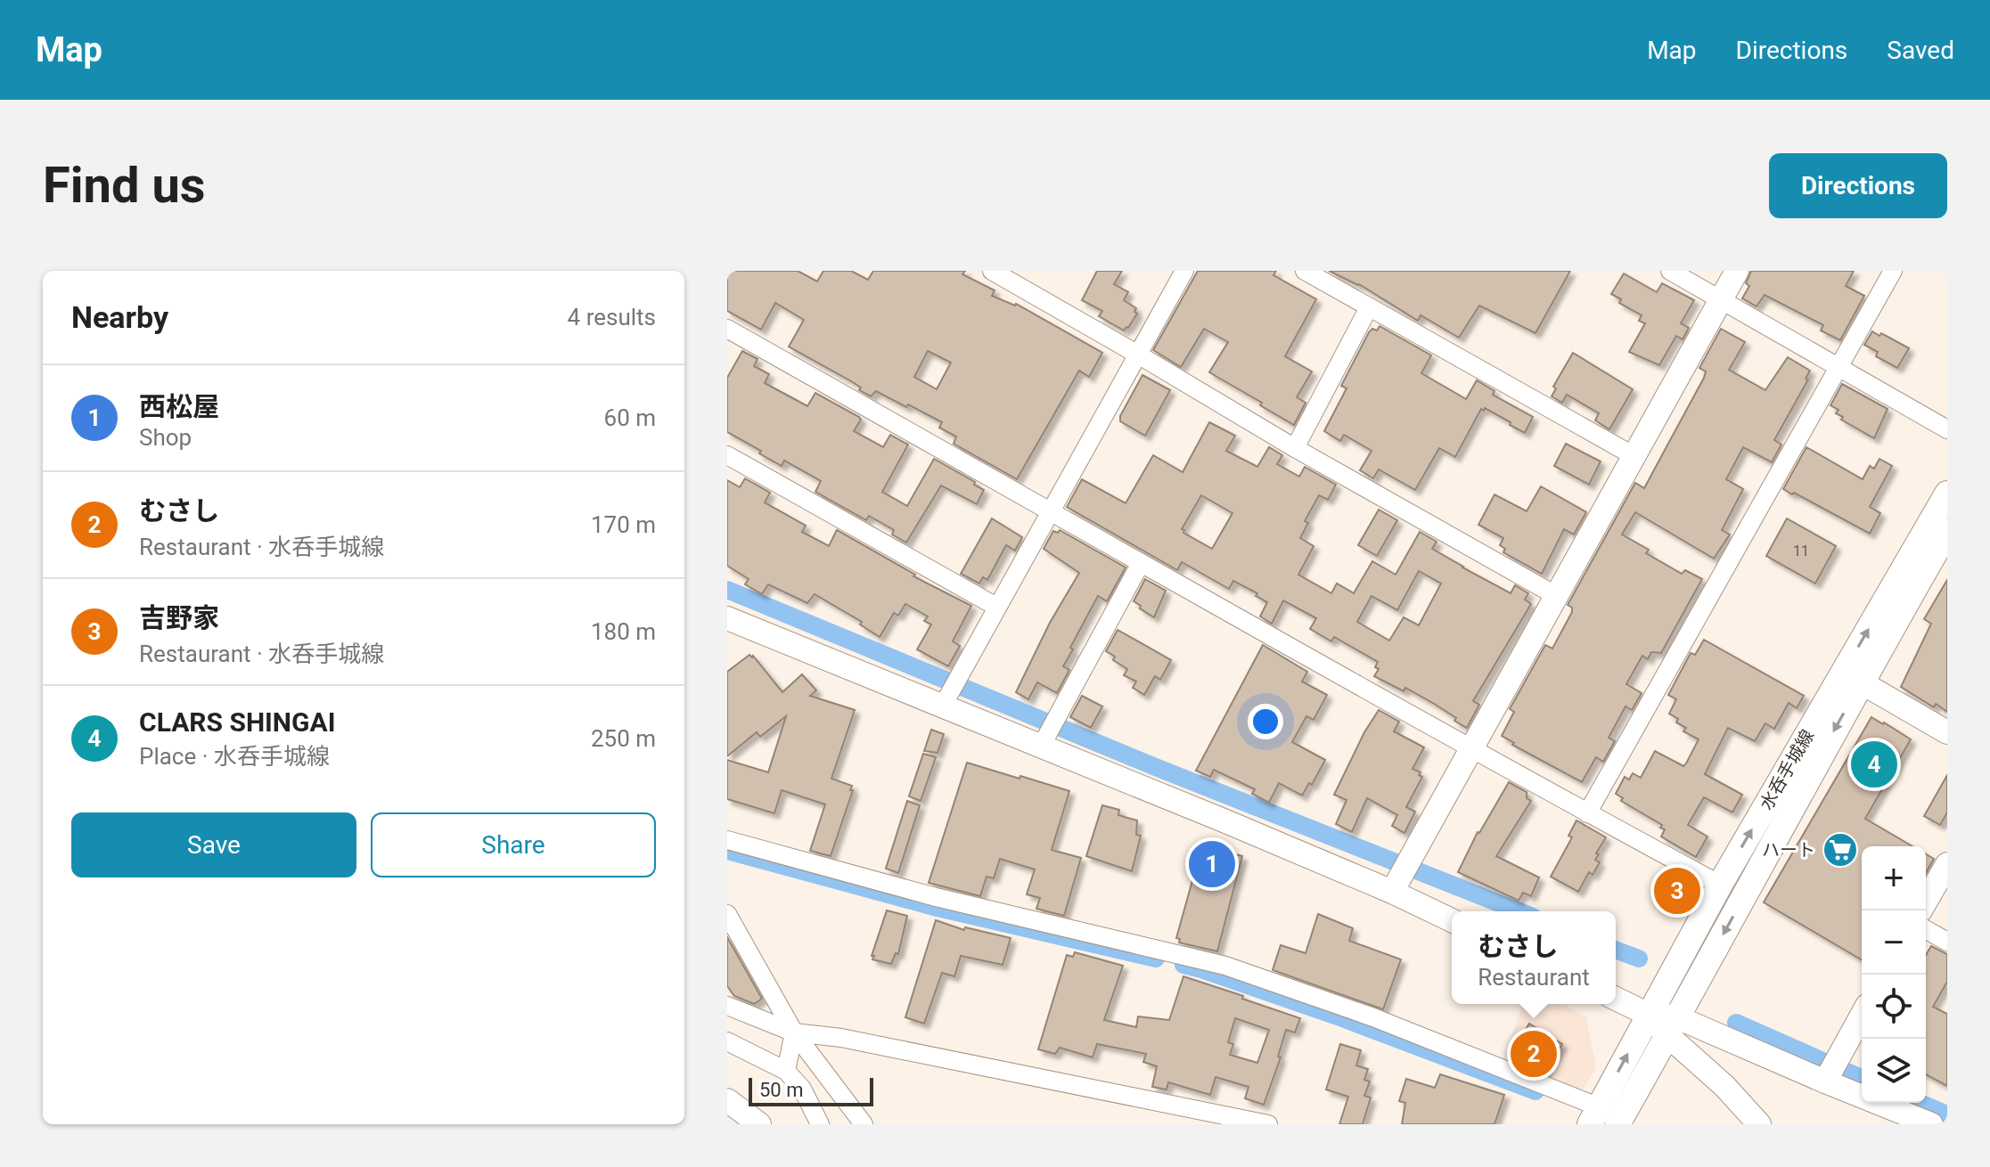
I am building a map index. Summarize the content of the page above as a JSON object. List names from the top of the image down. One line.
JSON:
{"streets":{"main road":["水呑手城線"]},"places":{"supermarket":["ハート"]},"house_numbers":["11"],"scale_bar":"50 m","page":{"header":"Map","nav":["Map","Directions","Saved"],"buttons":["Directions",["Save","Share"]],"title":"Find us","heading":["Nearby","4 results"],"list":[{"mark":"1","name":"西松屋","note":"Shop","value":"60 m"},{"mark":"2","name":"むさし","note":"Restaurant · 水呑手城線","value":"170 m"},{"mark":"3","name":"吉野家","note":"Restaurant · 水呑手城線","value":"180 m"},{"mark":"4","name":"CLARS SHINGAI","note":"Place · 水呑手城線","value":"250 m"}],"pins":["4","1","3","2"],"map_buttons":["+","−"],"popup":["むさし","Restaurant"],"scale":"50 m"}}
